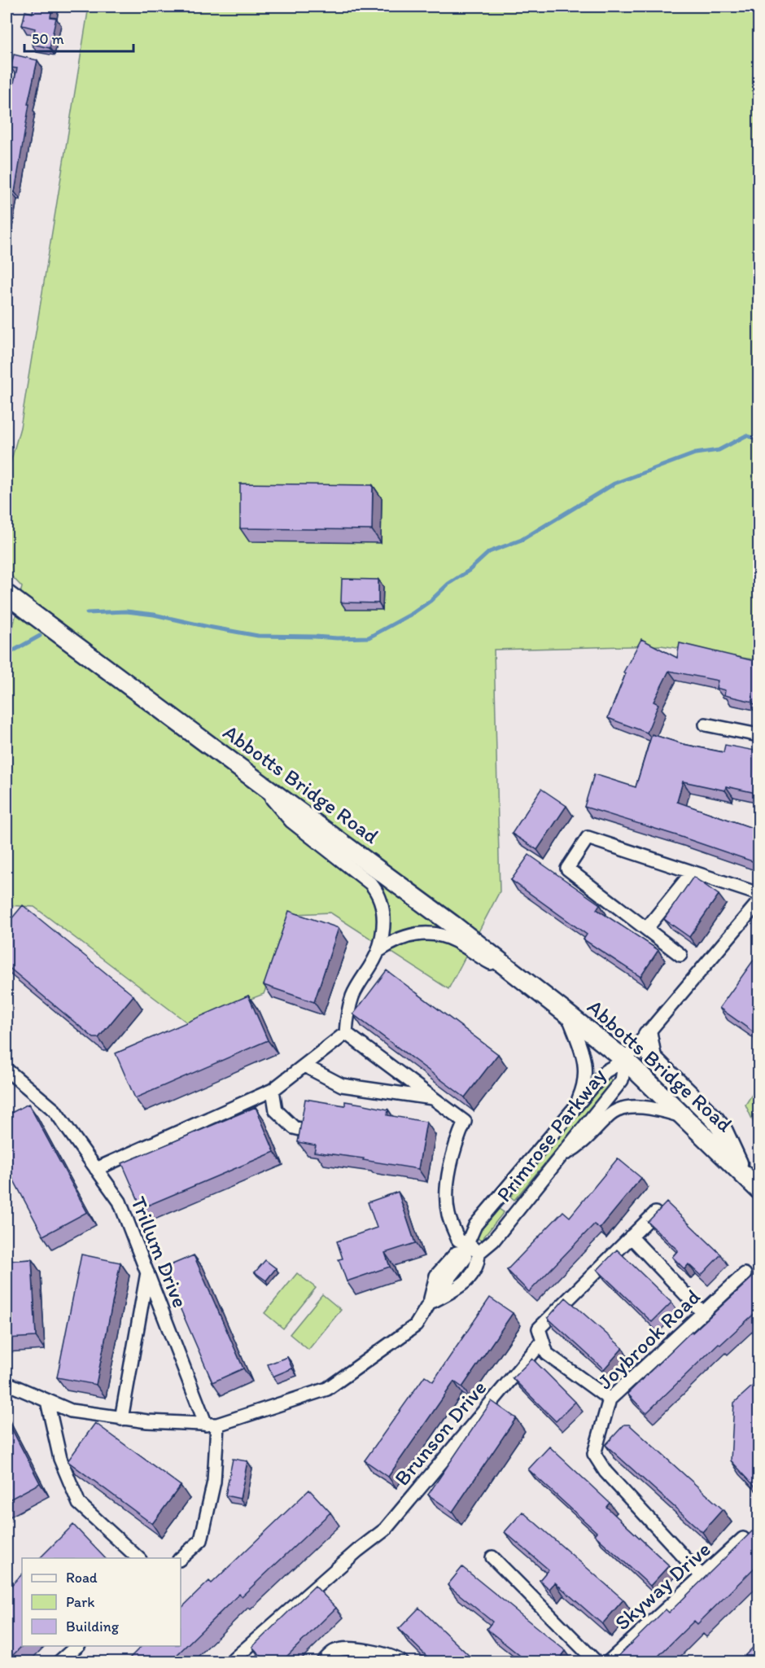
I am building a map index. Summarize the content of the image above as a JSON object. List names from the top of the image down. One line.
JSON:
{"streets":{"main road":["Abbotts Bridge Road"],"street":["Primrose Parkway","Trillum Drive","Joybrook Road","Brunson Drive","Skyway Drive"]},"crossings":[["Abbotts Bridge Road","Primrose Parkway"],["Primrose Parkway","Trillum Drive"],["Joybrook Road","Skyway Drive"]],"legend":["Road","Park","Building"],"scale_bar":"50 m"}
